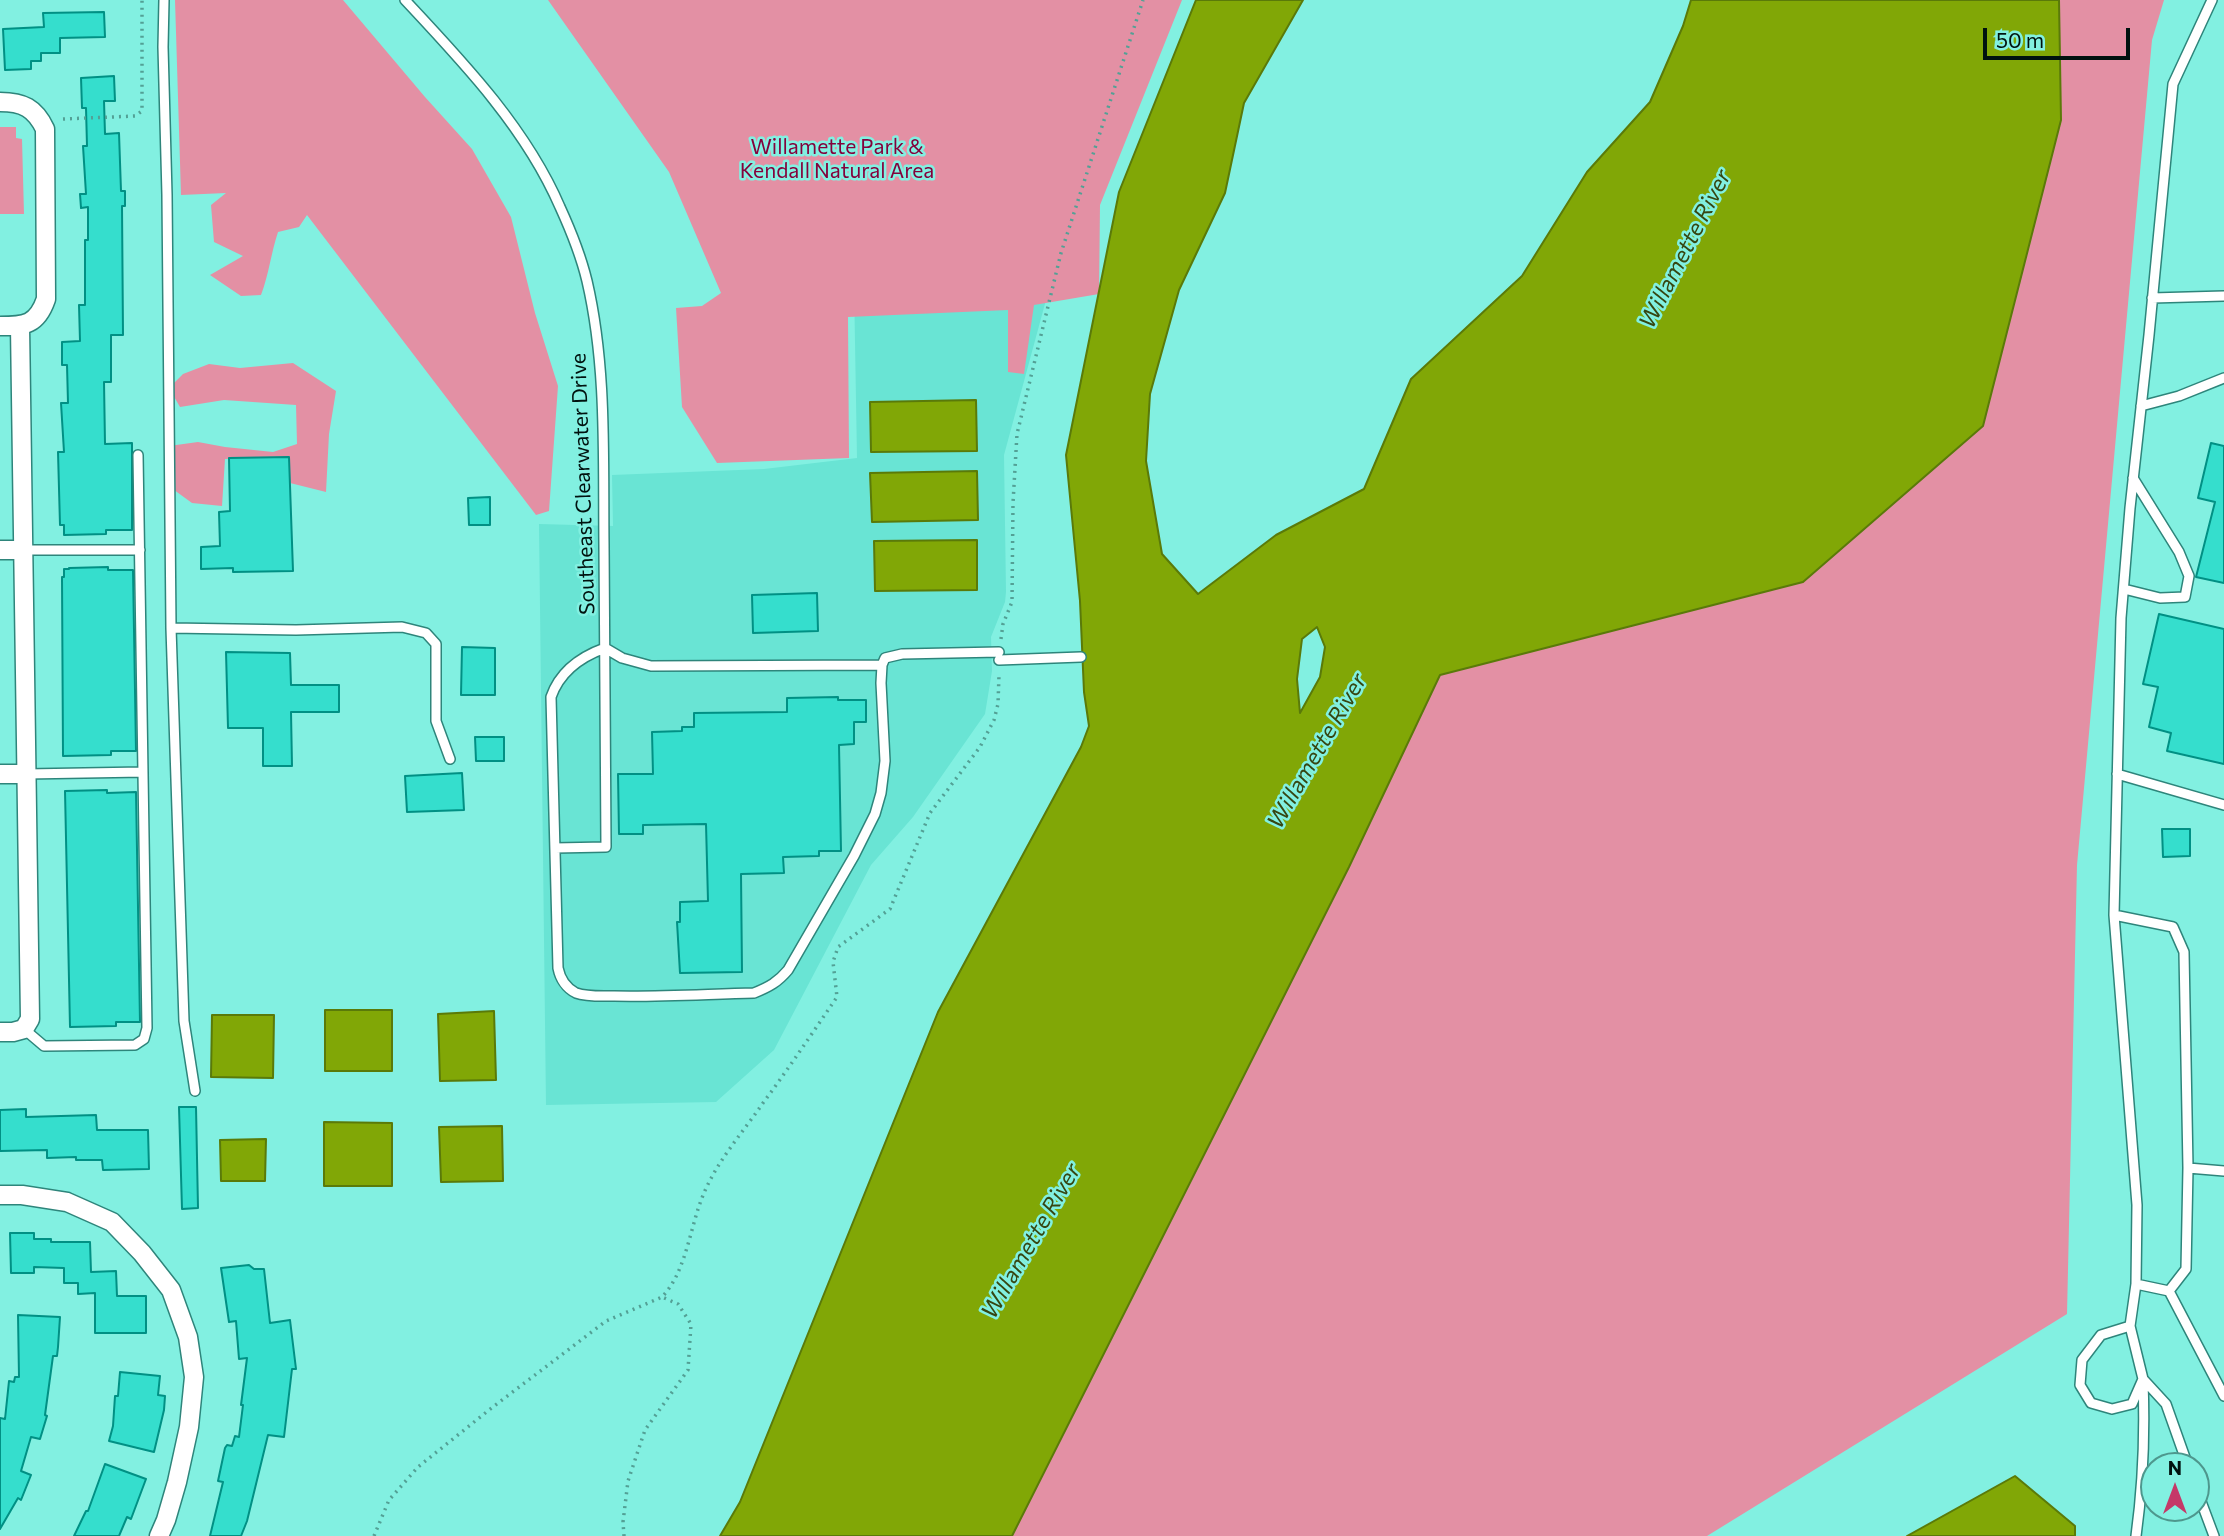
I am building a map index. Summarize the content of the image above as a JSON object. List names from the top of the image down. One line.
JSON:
{"streets":{"lane":["Southeast Clearwater Drive"]},"water":["Willamette River"],"parks":["Willamette Park & Kendall Natural Area"],"scale_bar":"50 m","north":"top"}
